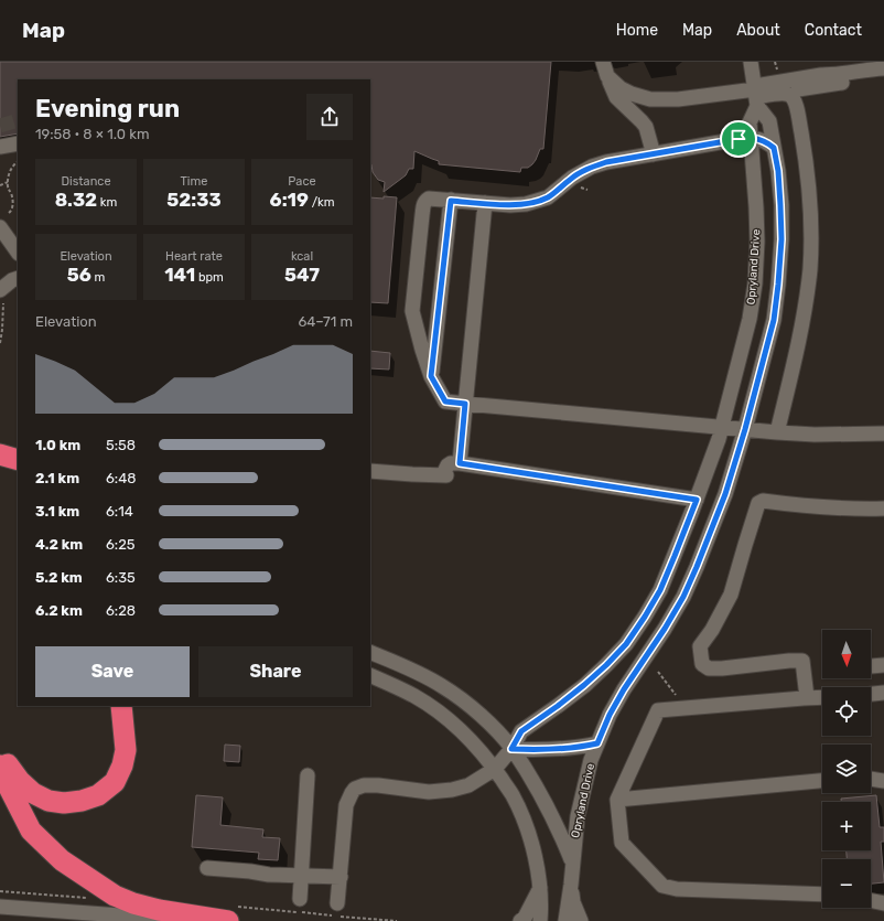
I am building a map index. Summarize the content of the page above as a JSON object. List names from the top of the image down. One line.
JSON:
{"streets":{"street":["Opryland Drive"]},"north":"bottom","page":{"header":"Map","nav":["Home","Map","About","Contact"],"heading":["Evening run","19:58 · 8 × 1.0 km"],"stats":[["Distance","8.32 km"],["Time","52:33"],["Pace","6:19 /km"],["Elevation","56 m"],["Heart rate","141 bpm"],["kcal","547"]],"chart":["Elevation","64–71 m"],"list":[{"name":"1.0 km","note":"5:58"},{"name":"2.1 km","note":"6:48"},{"name":"3.1 km","note":"6:14"},{"name":"4.2 km","note":"6:25"},{"name":"5.2 km","note":"6:35"},{"name":"6.2 km","note":"6:28"}],"map_buttons":["+","−"],"buttons":["Save","Share"]}}
